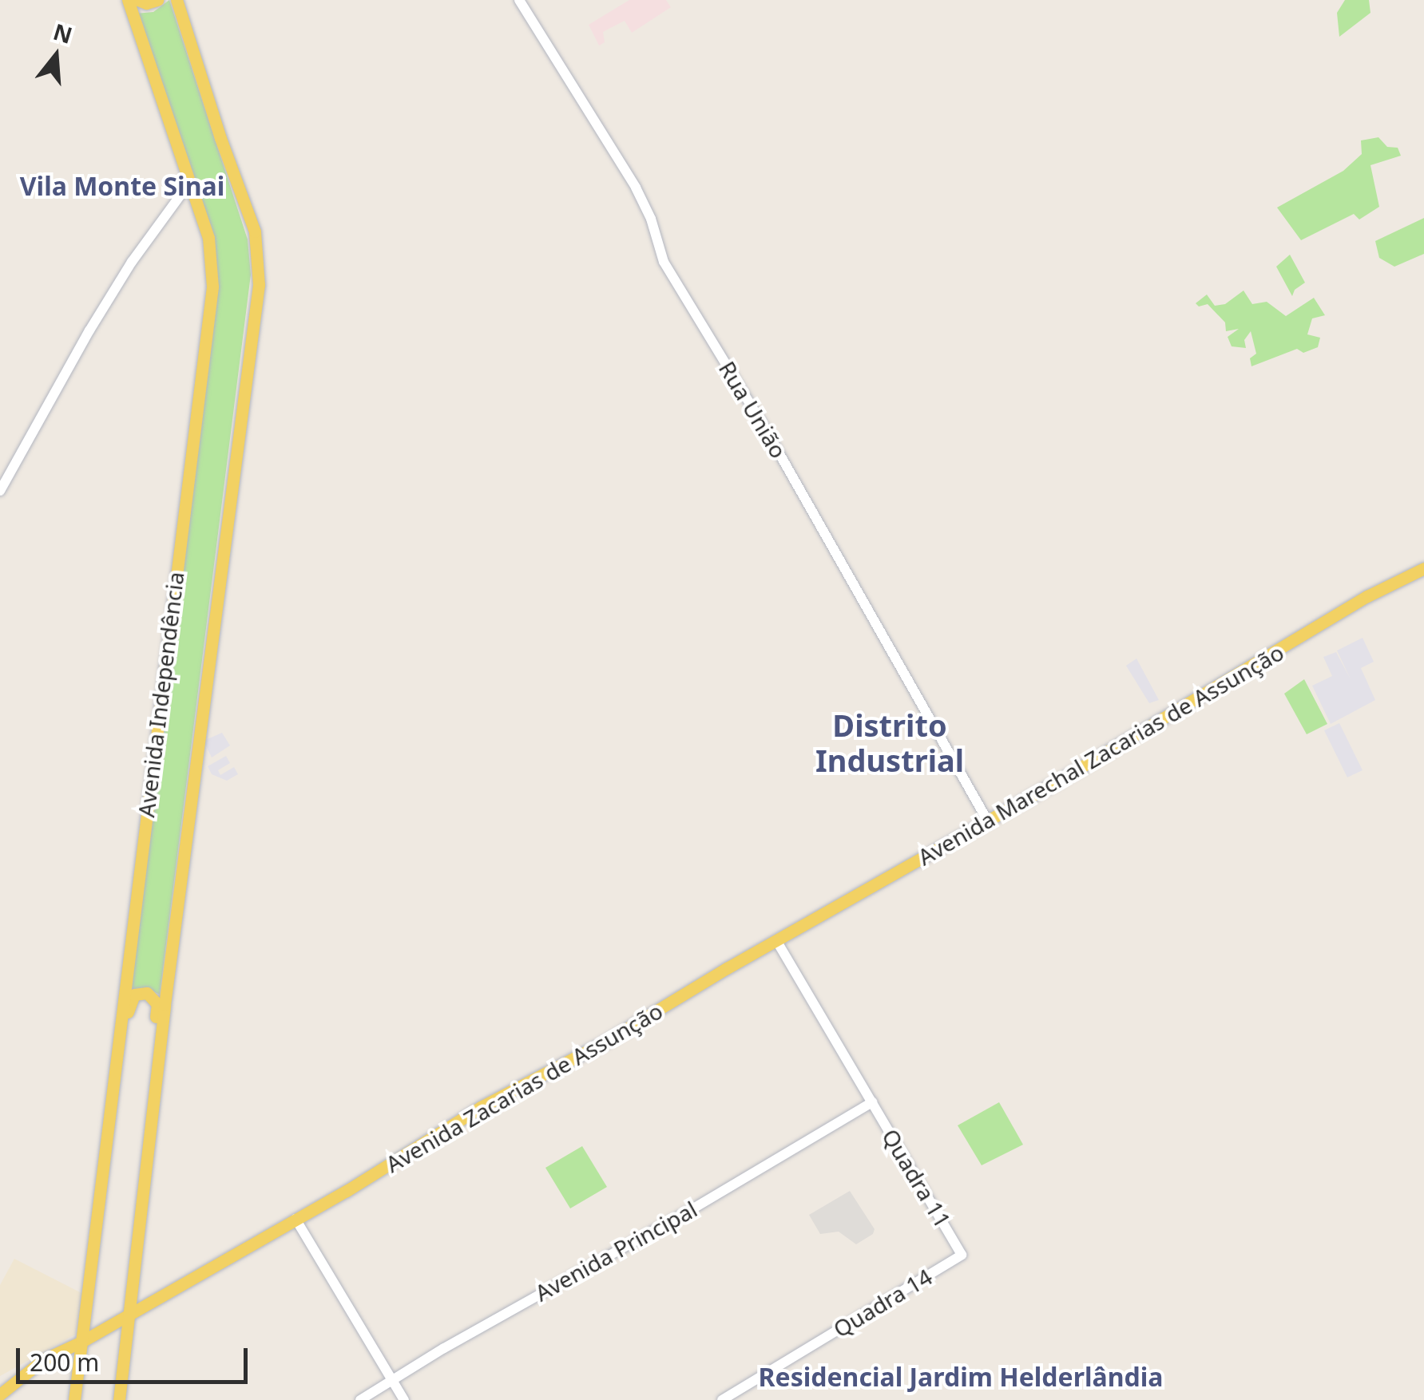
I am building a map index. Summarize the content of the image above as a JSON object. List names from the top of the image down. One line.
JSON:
{"streets":{"main road":["Avenida Independência","Avenida Marechal Zacarias de Assunção","Avenida Zacarias de Assunção"],"street":["Rua União","Quadra 11","Avenida Principal","Quadra 14"]},"crossings":[["Rua União","Avenida Marechal Zacarias de Assunção"],["Avenida Independência","Avenida Zacarias de Assunção"],["Avenida Marechal Zacarias de Assunção","Avenida Zacarias de Assunção"],["Avenida Marechal Zacarias de Assunção","Quadra 11"],["Avenida Zacarias de Assunção","Quadra 11"],["Quadra 11","Avenida Principal"],["Quadra 11","Quadra 14"]],"districts":["Vila Monte Sinai","Distrito Industrial","Residencial Jardim Helderlândia"],"scale_bar":"200 m","north":"top"}
